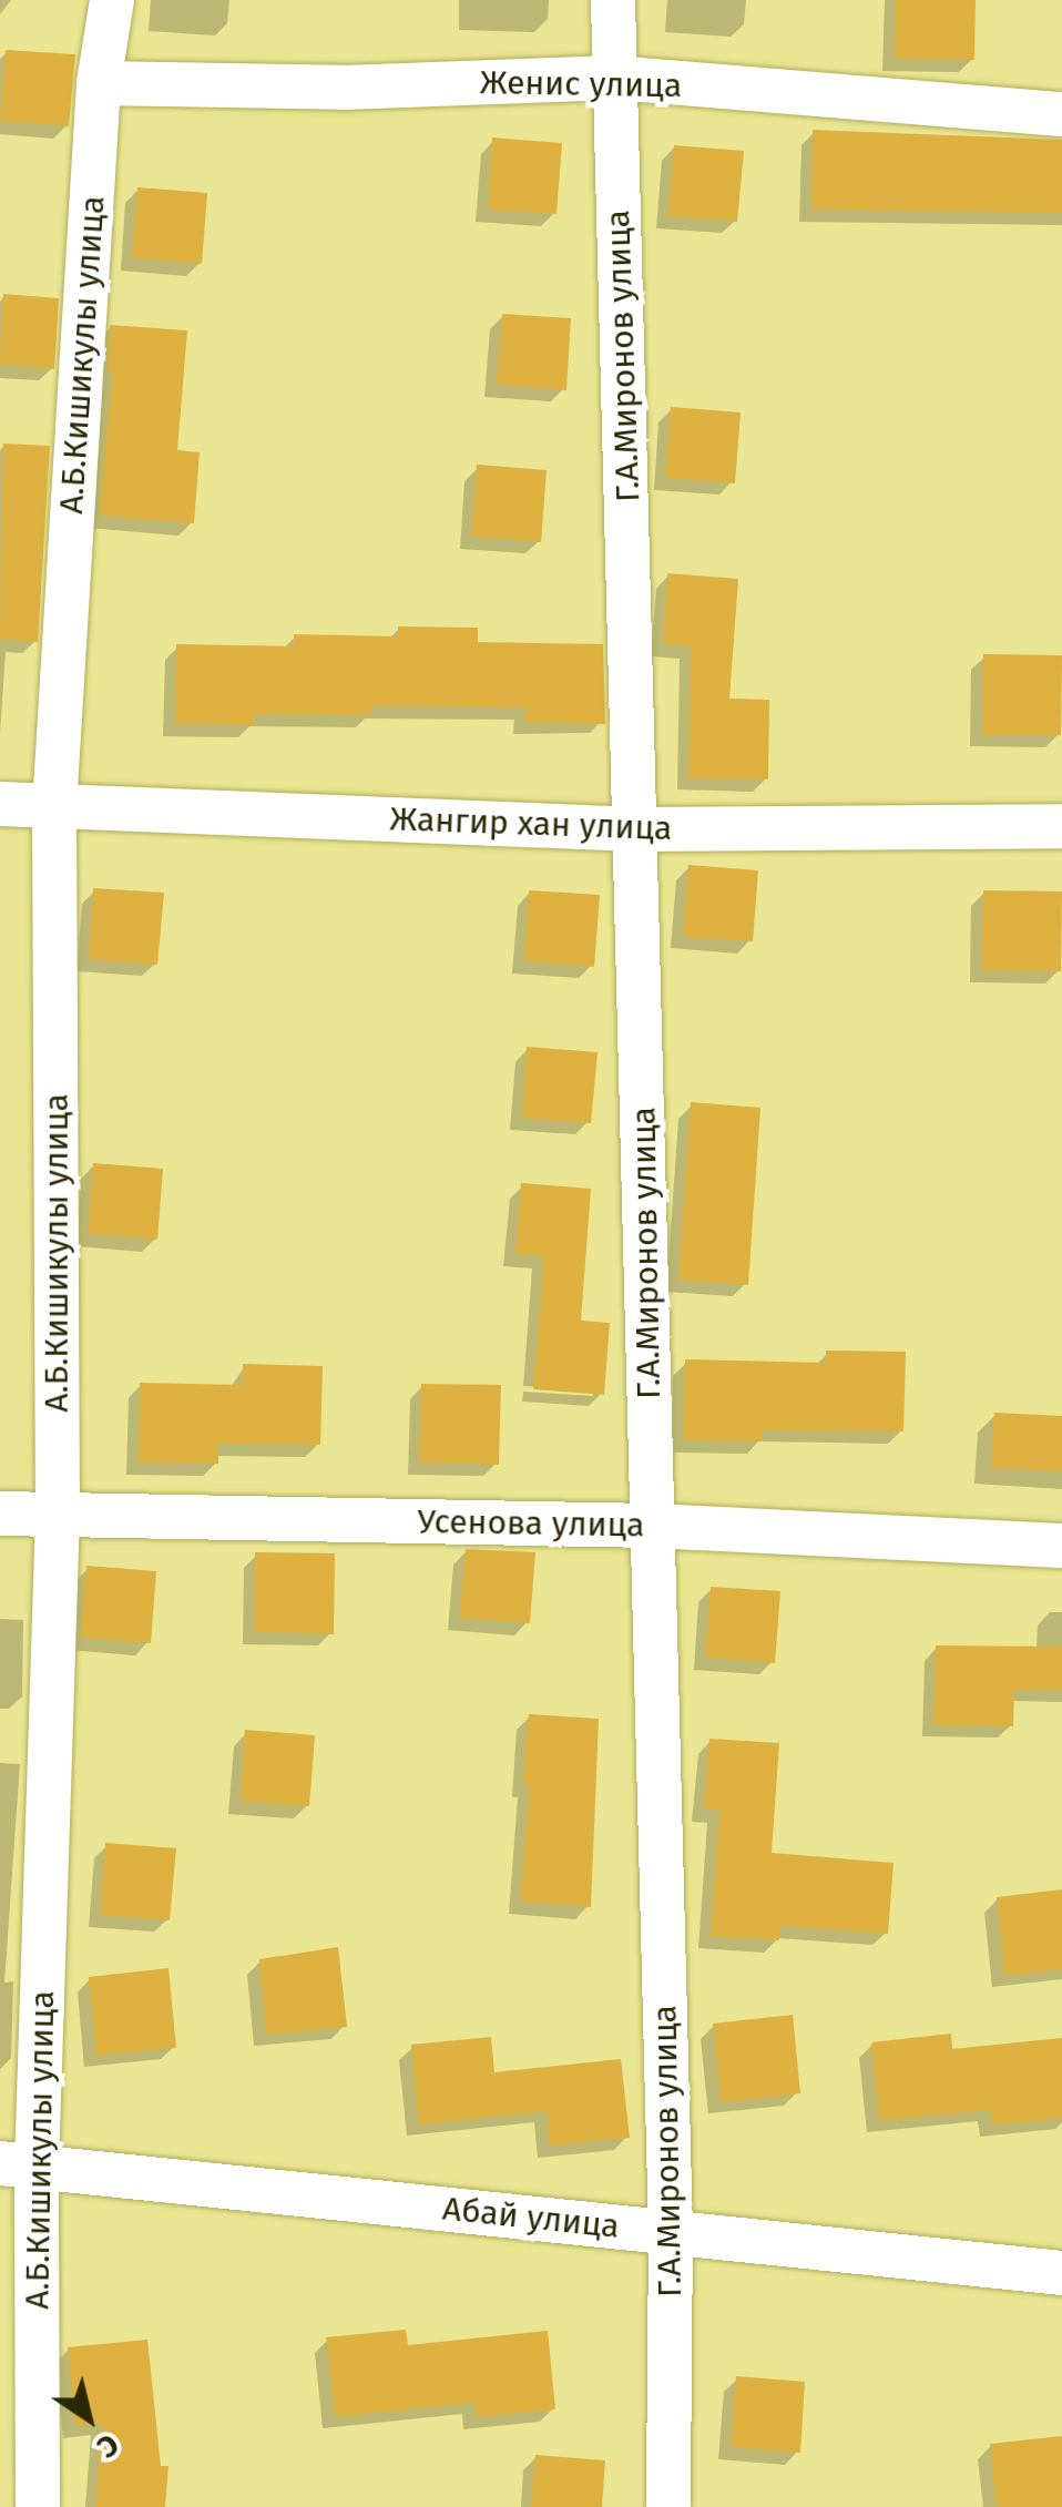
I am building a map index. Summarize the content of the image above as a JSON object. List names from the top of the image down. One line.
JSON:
{"streets":{"street":["Женис улица","А.Б.Кишикулы улица","Г.А.Миронов улица","Жангир хан улица","Усенова улица","Абай улица"]},"crossings":[["Женис улица","А.Б.Кишикулы улица"],["Женис улица","Г.А.Миронов улица"],["А.Б.Кишикулы улица","Жангир хан улица"],["А.Б.Кишикулы улица","Усенова улица"],["А.Б.Кишикулы улица","Абай улица"],["Г.А.Миронов улица","Жангир хан улица"],["Г.А.Миронов улица","Усенова улица"],["Г.А.Миронов улица","Абай улица"]],"north":"bottom right"}
